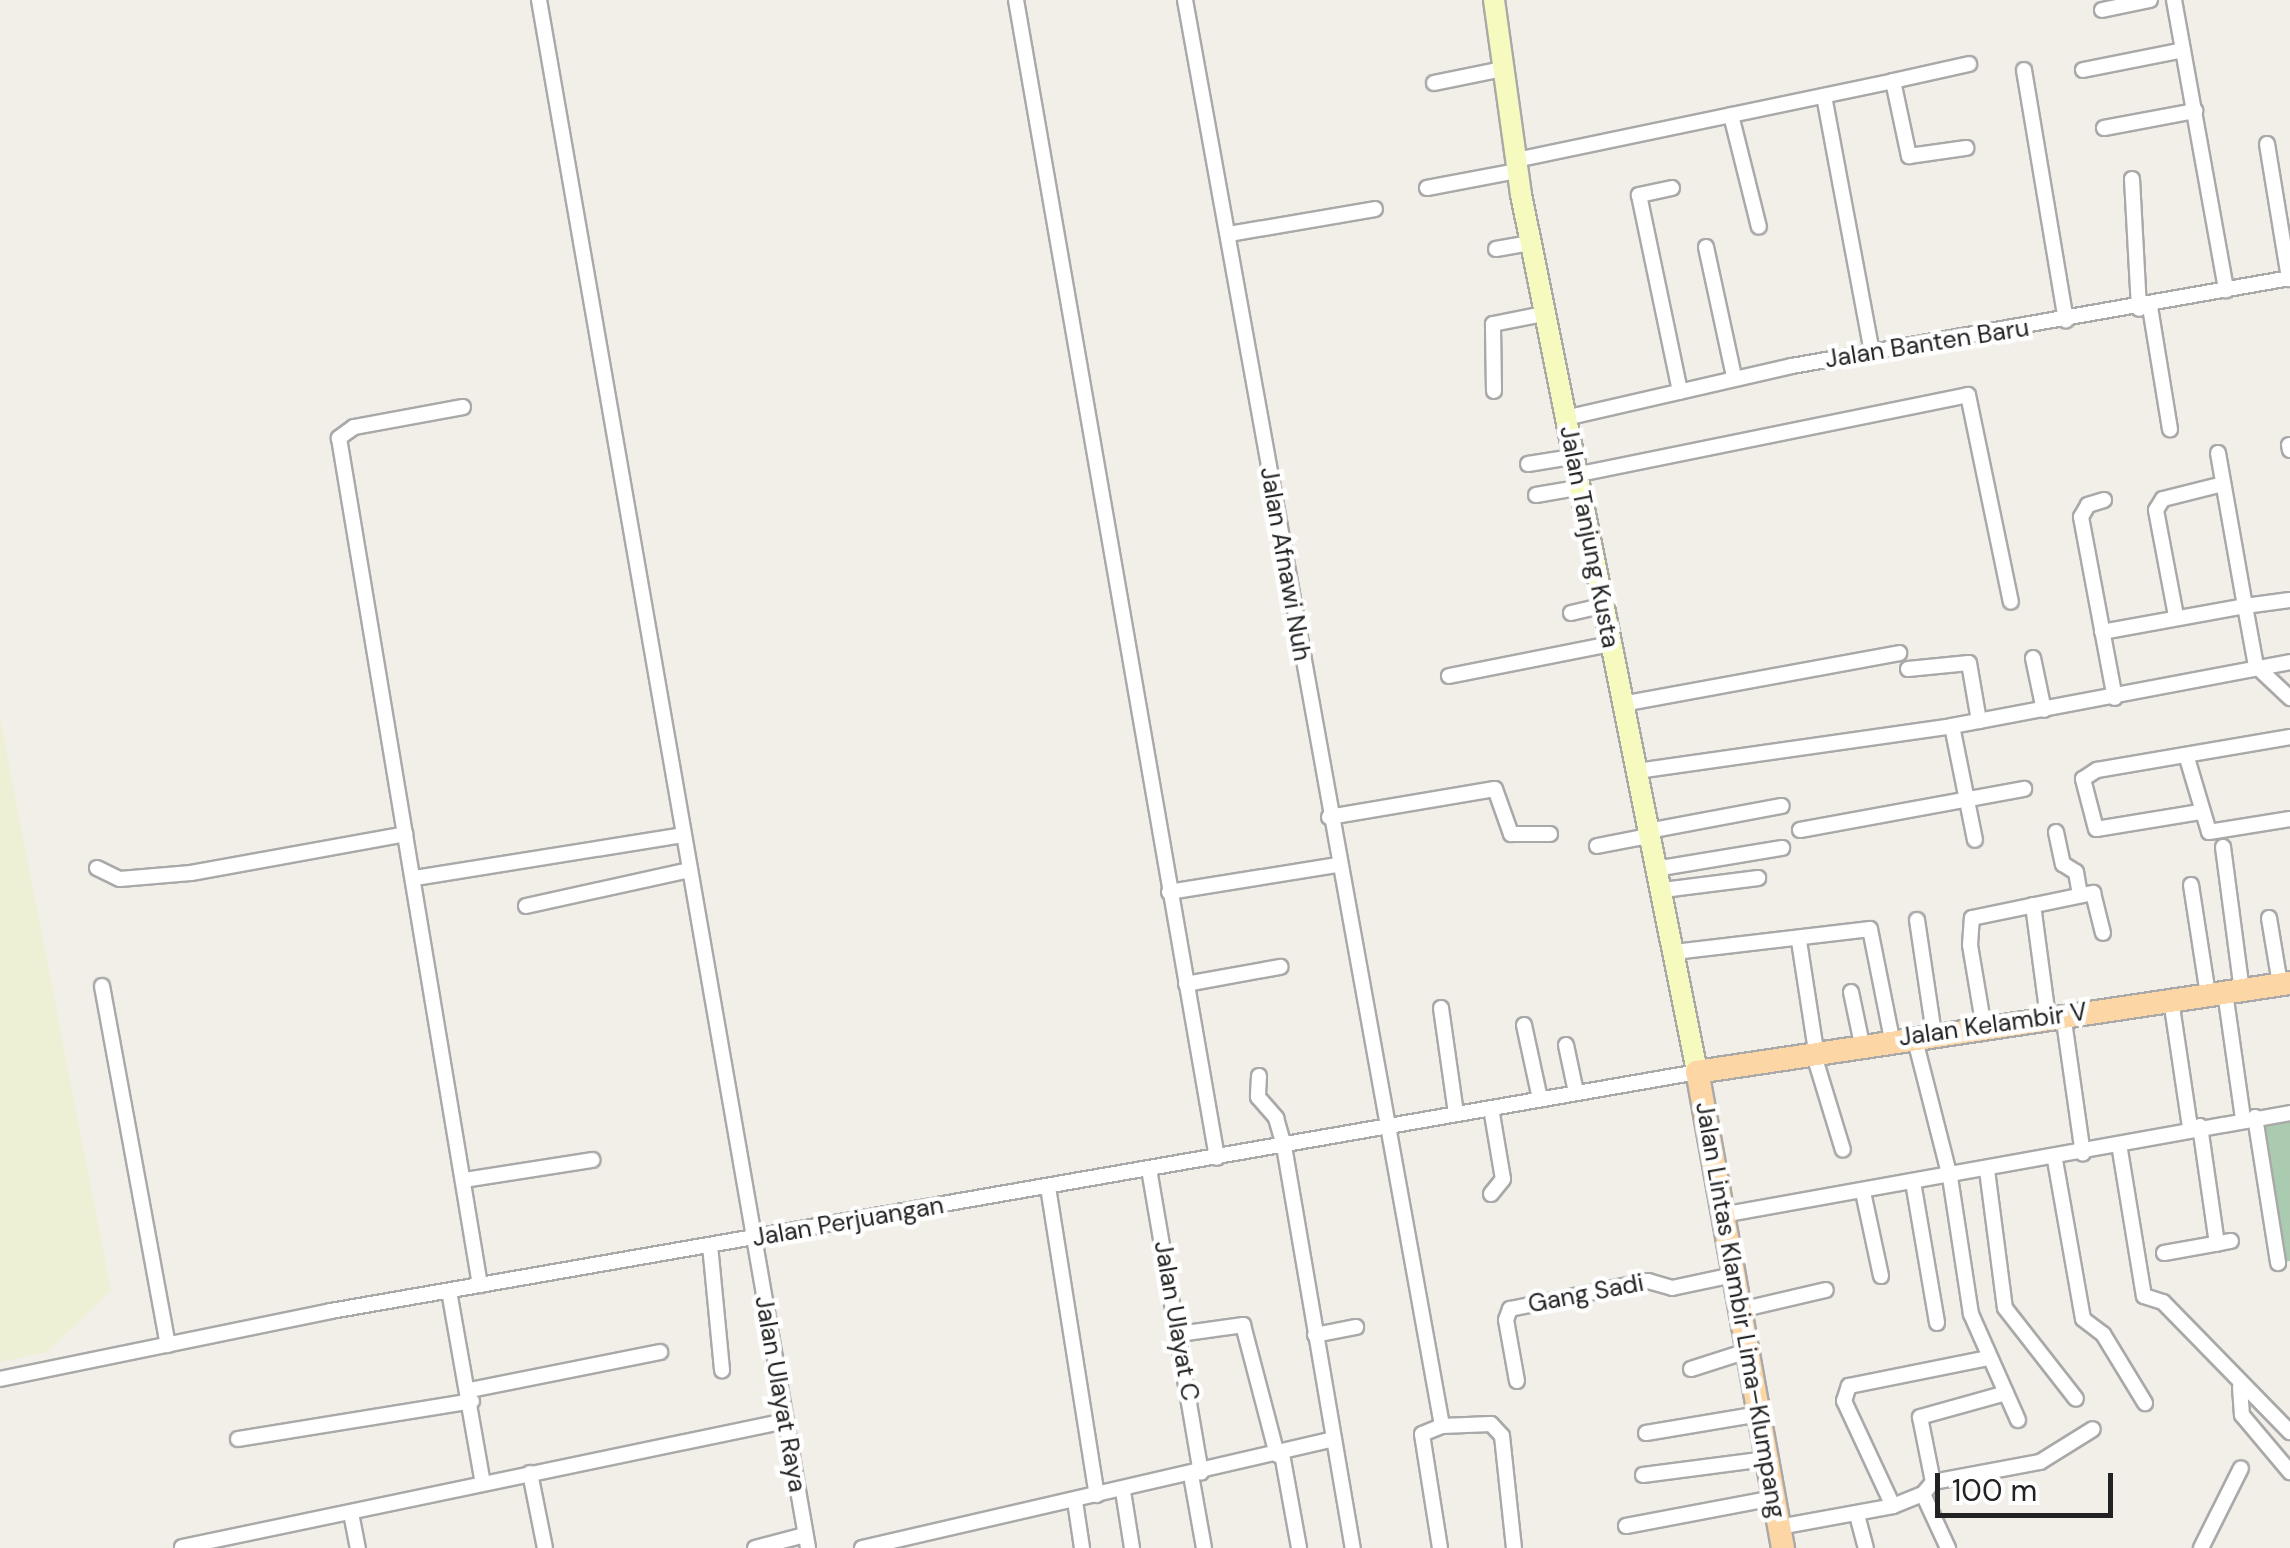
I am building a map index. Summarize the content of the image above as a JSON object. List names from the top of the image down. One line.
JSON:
{"streets":{"main road":["Jalan Kelambir V","Jalan Lintas Klambir Lima–Klumpang"],"street":["Jalan Banten Baru","Jalan Tanjung Kusta","Jalan Afnawi Nuh","Jalan Perjuangan","Gang Sadi","Jalan Ulayat C","Jalan Ulayat Raya"]},"crossings":[["Jalan Banten Baru","Jalan Tanjung Kusta"],["Jalan Tanjung Kusta","Jalan Kelambir V"],["Jalan Tanjung Kusta","Jalan Perjuangan"],["Jalan Tanjung Kusta","Jalan Lintas Klambir Lima–Klumpang"],["Jalan Afnawi Nuh","Jalan Perjuangan"],["Jalan Kelambir V","Jalan Perjuangan"],["Jalan Kelambir V","Jalan Lintas Klambir Lima–Klumpang"],["Jalan Perjuangan","Jalan Lintas Klambir Lima–Klumpang"],["Jalan Perjuangan","Jalan Ulayat C"],["Jalan Perjuangan","Jalan Ulayat Raya"],["Gang Sadi","Jalan Lintas Klambir Lima–Klumpang"]],"scale_bar":"100 m"}
